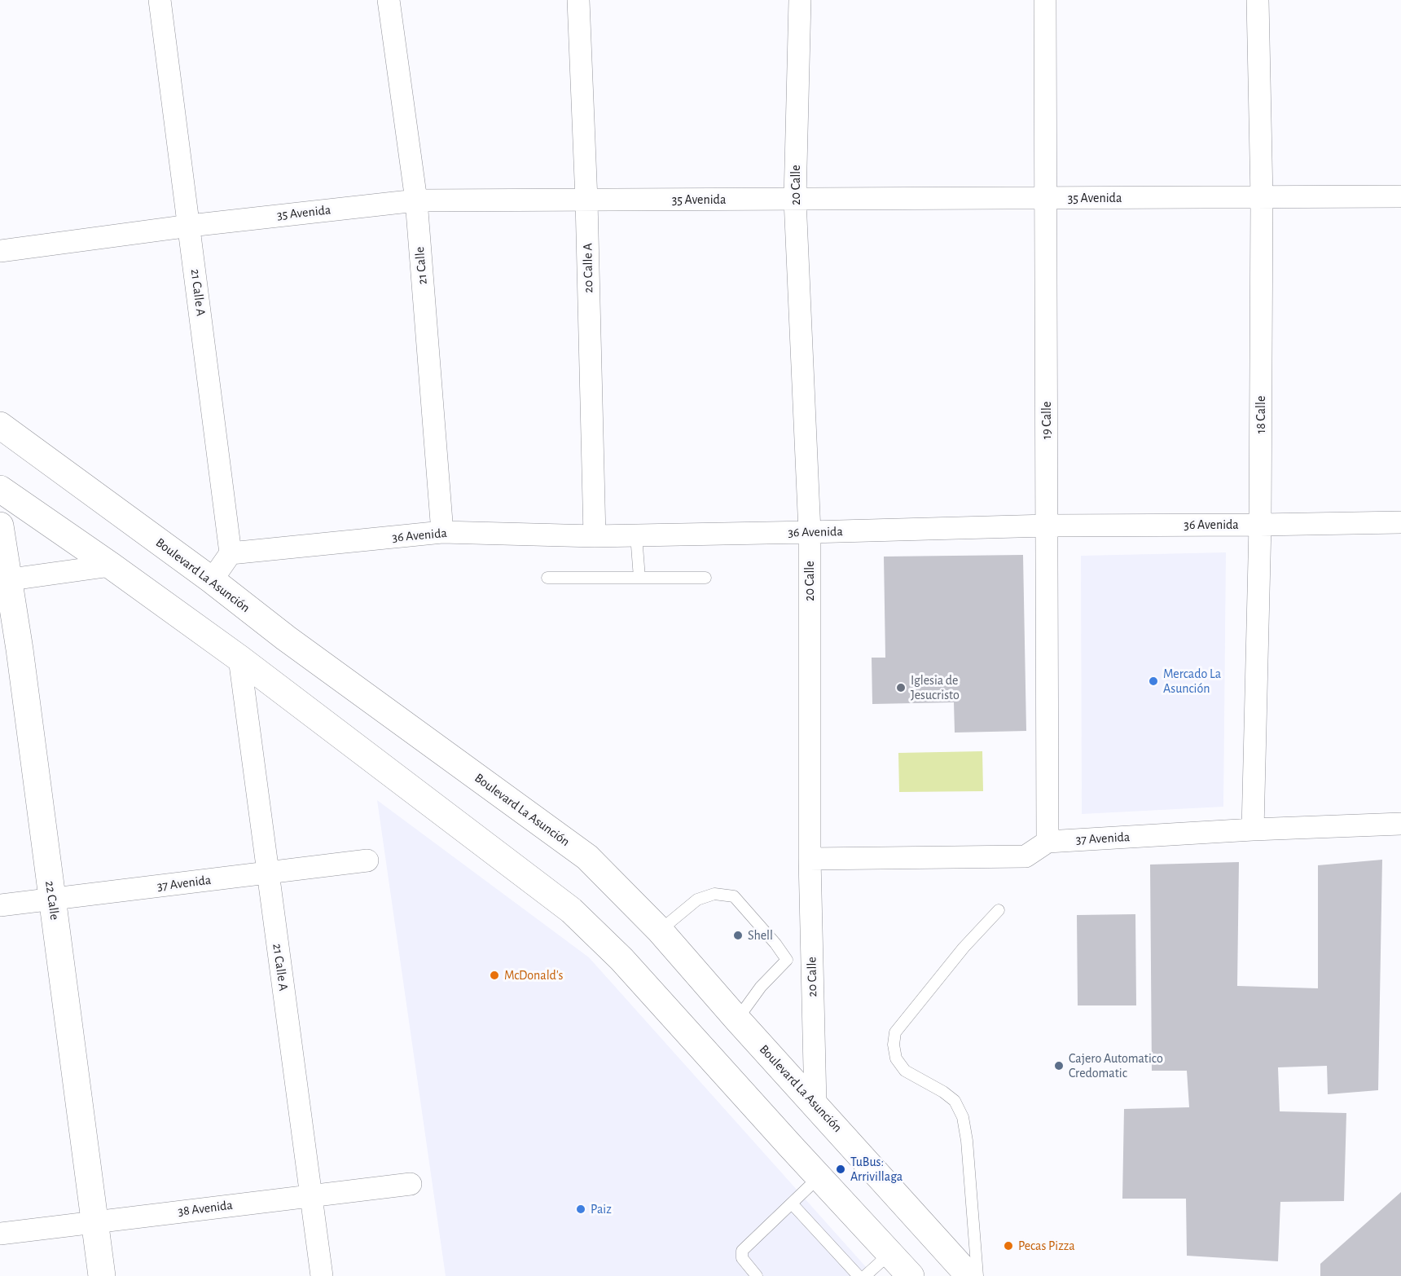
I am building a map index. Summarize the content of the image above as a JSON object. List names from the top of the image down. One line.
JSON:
{"streets":{"main road":["Boulevard La Asunción","22 Calle"],"street":["20 Calle","35 Avenida","21 Calle","20 Calle A","21 Calle A","18 Calle","19 Calle","36 Avenida","37 Avenida","38 Avenida"]},"crossings":[["20 Calle","35 Avenida"],["20 Calle","36 Avenida"],["20 Calle","Boulevard La Asunción"],["35 Avenida","21 Calle"],["35 Avenida","20 Calle A"],["35 Avenida","21 Calle A"],["35 Avenida","18 Calle"],["35 Avenida","19 Calle"],["21 Calle","36 Avenida"],["20 Calle A","36 Avenida"],["21 Calle A","36 Avenida"],["21 Calle A","37 Avenida"],["21 Calle A","38 Avenida"],["18 Calle","36 Avenida"],["18 Calle","37 Avenida"],["19 Calle","36 Avenida"],["19 Calle","37 Avenida"],["37 Avenida","22 Calle"],["22 Calle","38 Avenida"]],"places":["Mercado La Asunción","Iglesia de Jesucristo","Shell","McDonald's","Cajero Automatico Credomatic","TuBus: Arrivillaga","Paiz","Pecas Pizza"]}
